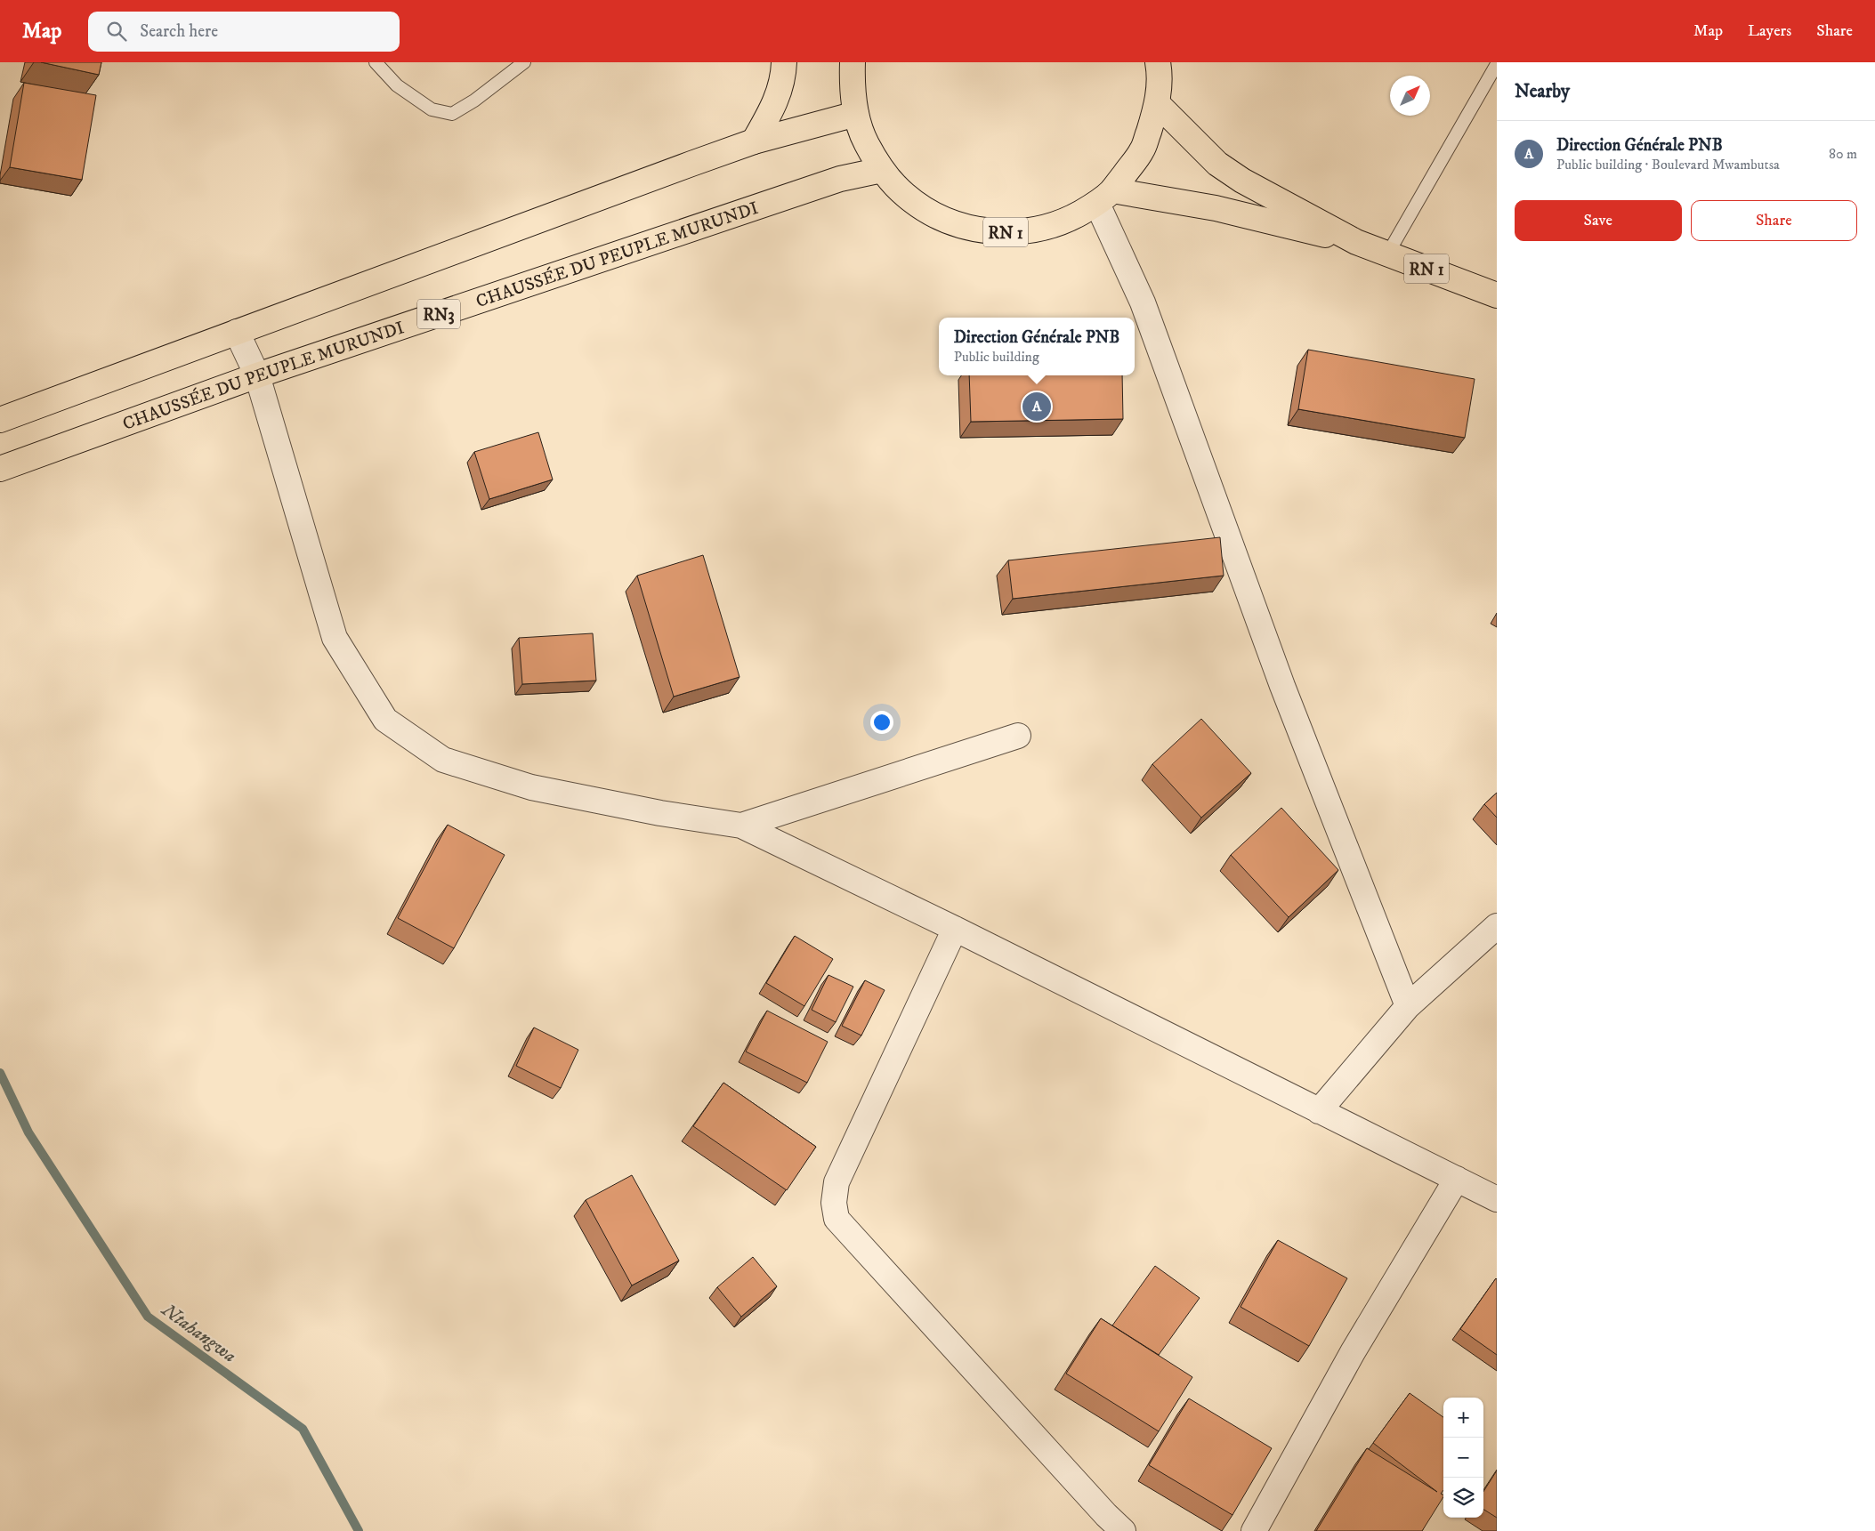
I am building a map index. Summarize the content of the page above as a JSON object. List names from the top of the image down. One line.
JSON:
{"streets":{"highway":["RN 1","CHAUSSÉE DU PEUPLE MURUNDI","RN3"]},"crossings":[["RN 1","CHAUSSÉE DU PEUPLE MURUNDI"]],"water":["Ntahangwa"],"north":"top right","page":{"header":"Map","search":"Search here","nav":["Map","Layers","Share"],"heading":"Nearby","list":[{"mark":"A","name":"Direction Générale PNB","note":"Public building · Boulevard Mwambutsa","value":"80 m"}],"buttons":["Save","Share"],"popup":["Direction Générale PNB","Public building"],"pins":"A","map_buttons":["+","−"]}}
